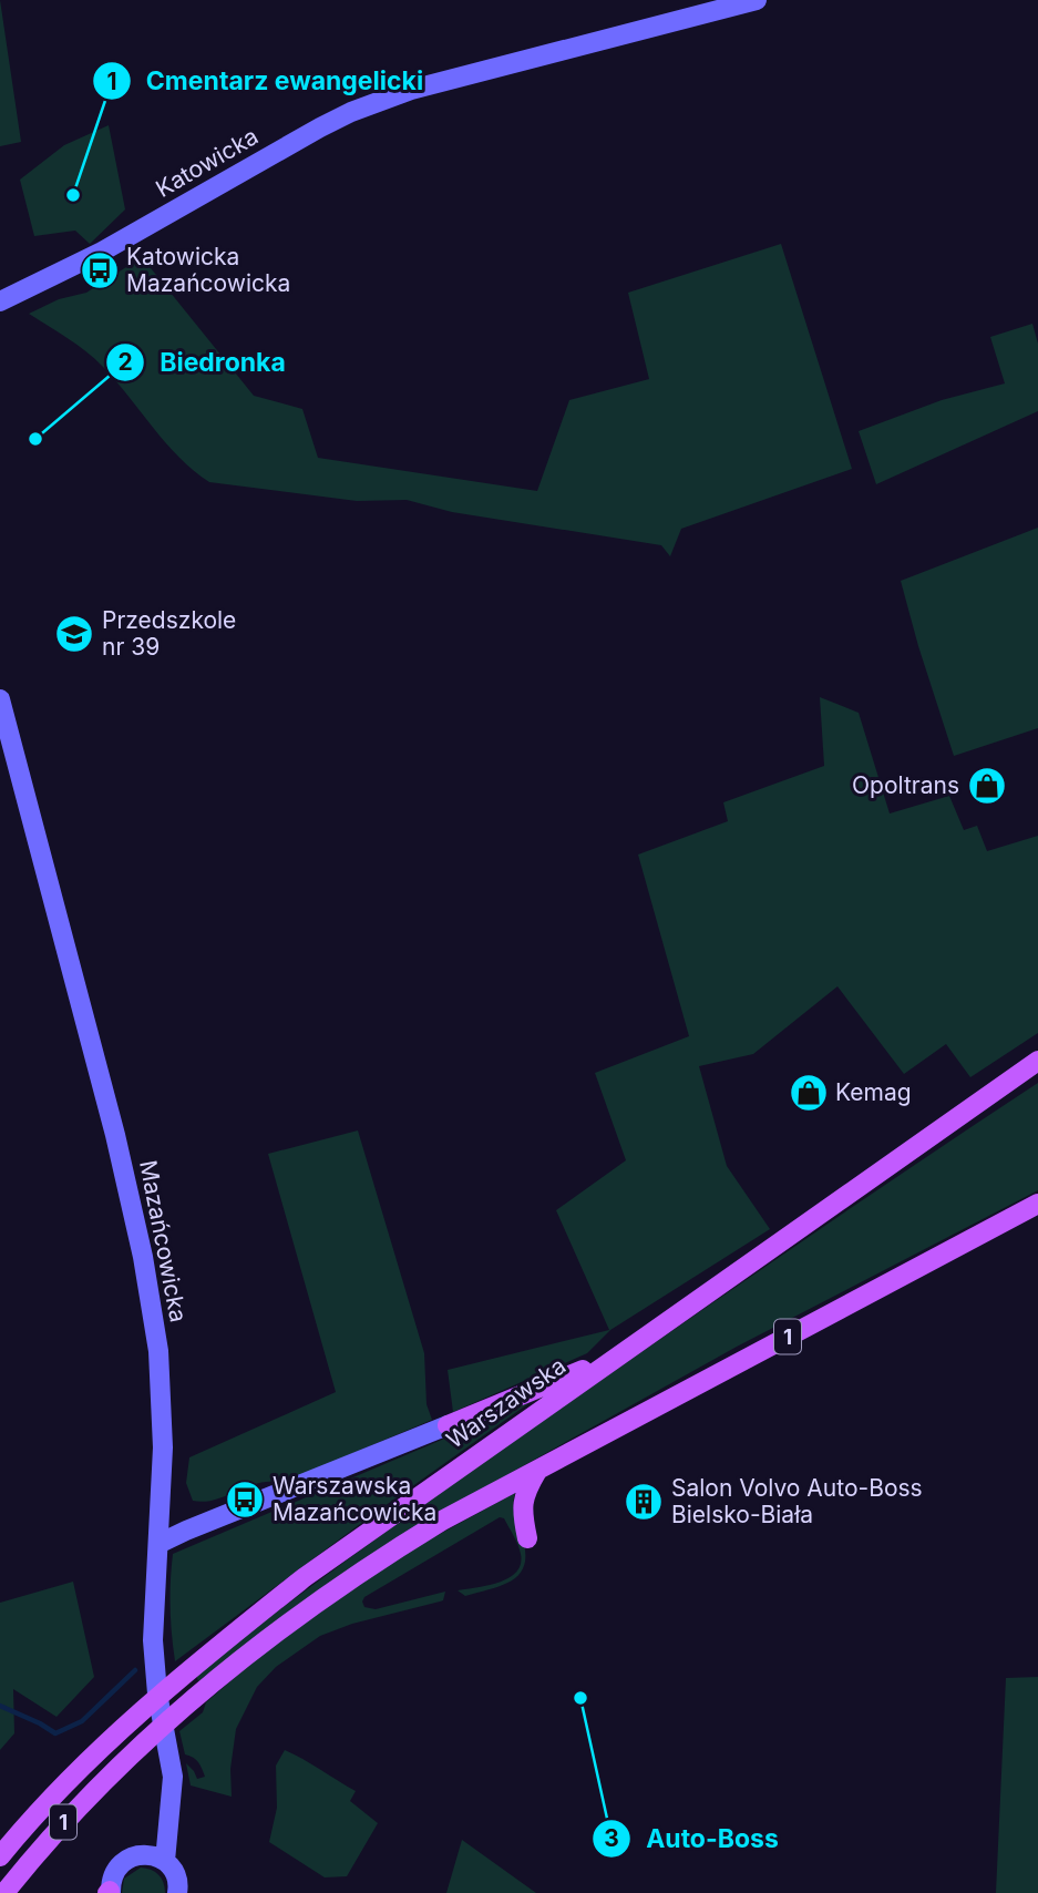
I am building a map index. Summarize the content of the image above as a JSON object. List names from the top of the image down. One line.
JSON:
{"streets":{"main road":["1","Warszawska"],"street":["Katowicka","Mazańcowicka"]},"places":{"other":["Cmentarz ewangelicki","Biedronka","Auto-Boss"],"bus stop":["Katowicka Mazańcowicka","Warszawska Mazańcowicka"],"school or university":["Przedszkole nr 39"],"shop":["Opoltrans","Kemag"],"building":["Salon Volvo Auto-Boss Bielsko-Biała"]}}
